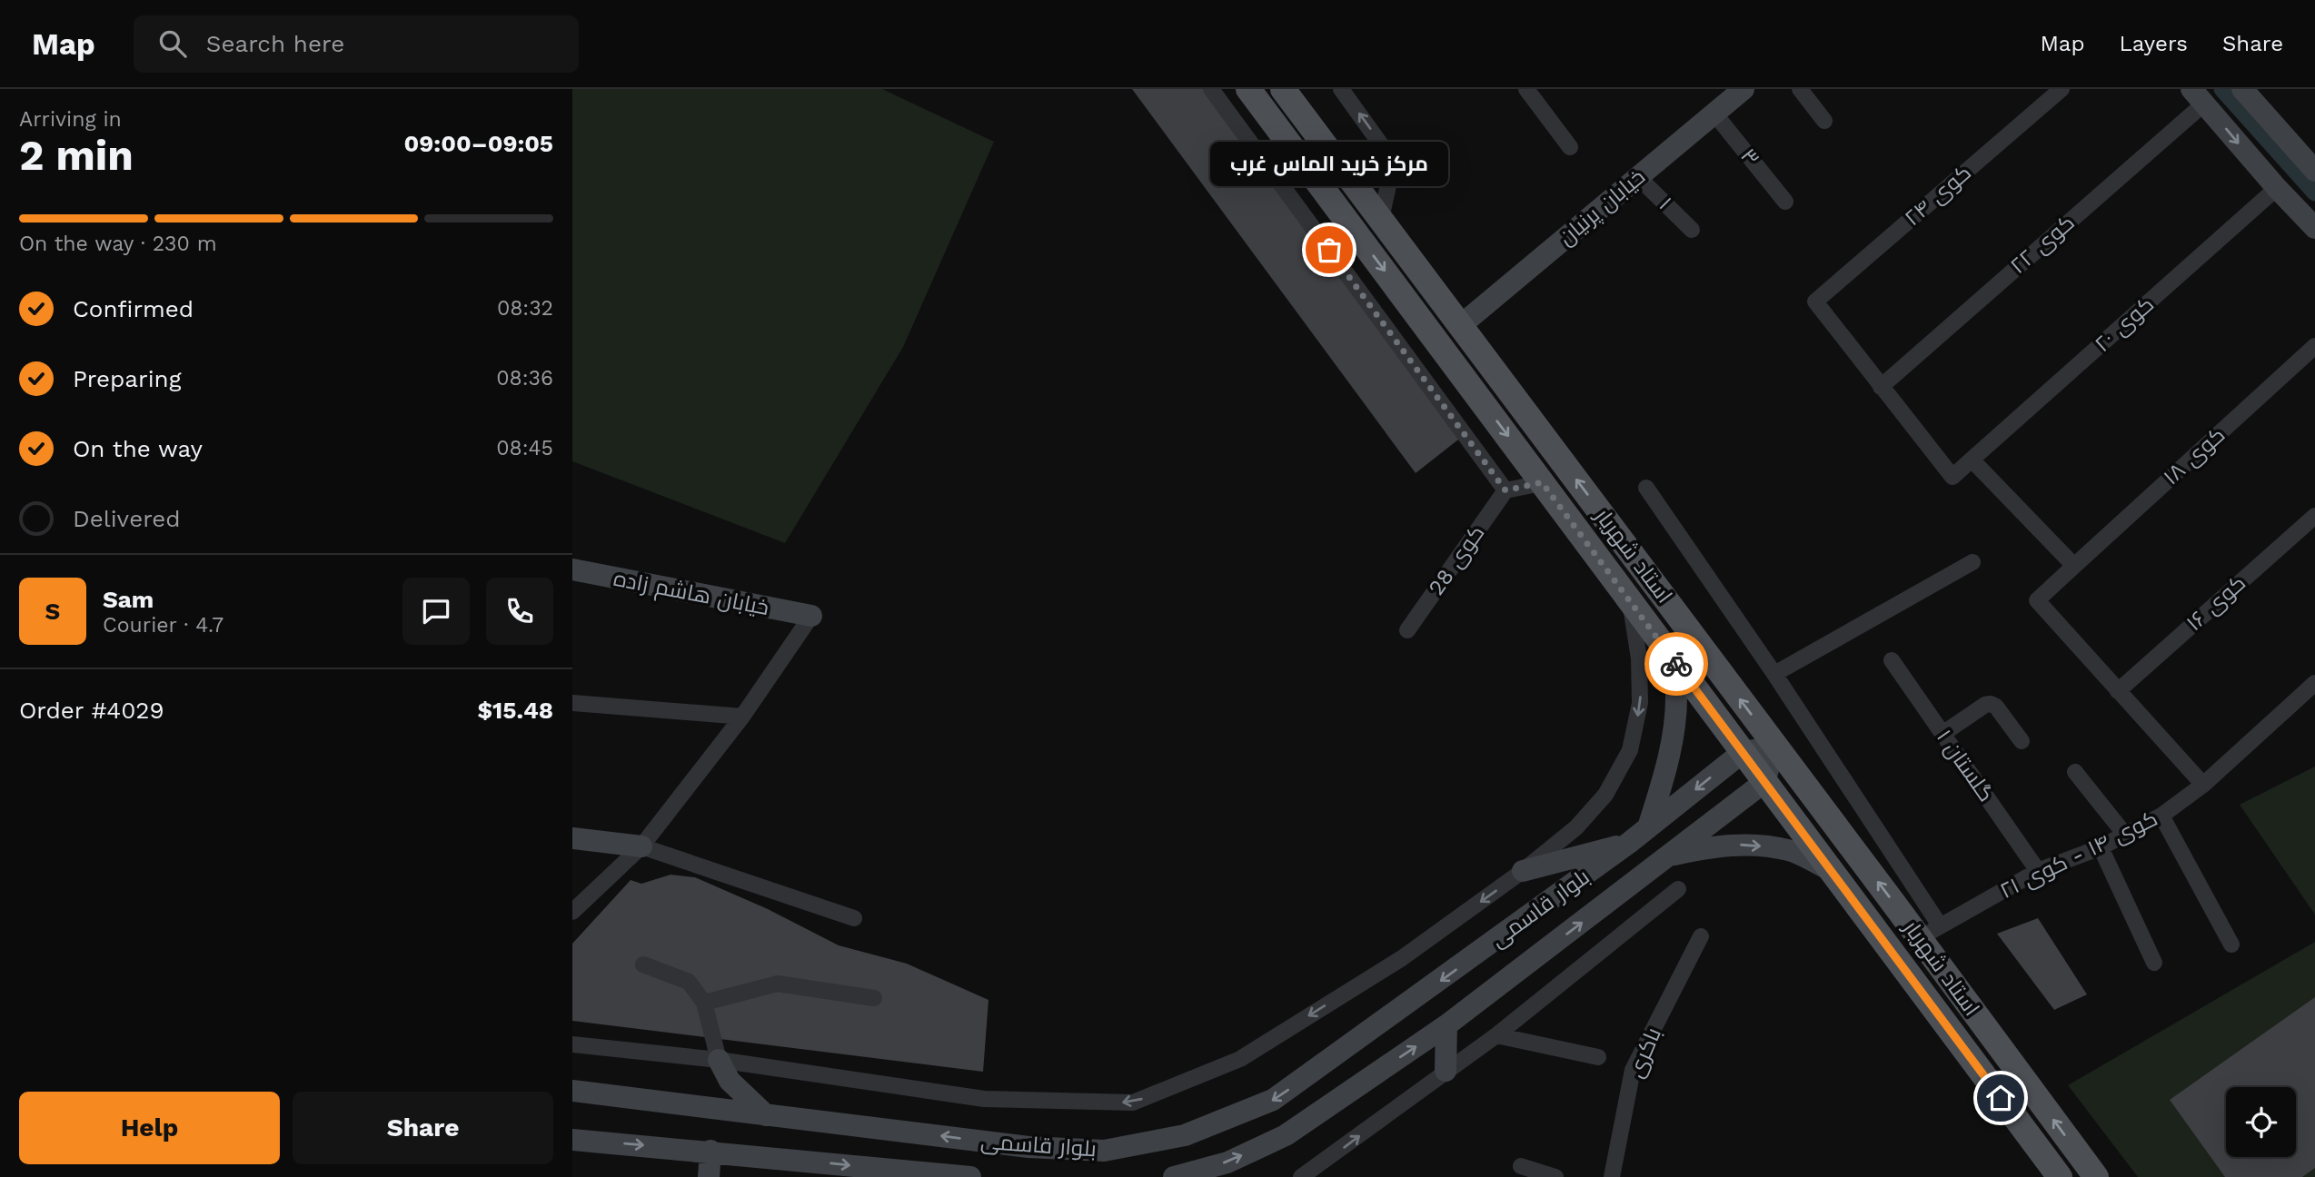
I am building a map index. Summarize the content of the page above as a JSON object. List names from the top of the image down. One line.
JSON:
{"streets":{"main road":["خیابان پرنیان","استاد شهریار","خیابان هاشم زاده","بلوار قاسمی"],"street":["۳","کوی ۲۴","۱","کوی ۲۲","کوی ۲۰","کوی ۱۸","کوی 28","کوی ۱۶","۱ گلستان","کوی ۱۴ - کوی ۲۱","باکری"]},"crossings":[["۳","خیابان پرنیان"],["کوی ۲۴","کوی ۲۲"],["کوی ۲۴","کوی ۲۰"],["۱","خیابان پرنیان"],["خیابان پرنیان","استاد شهریار"],["کوی ۲۲","کوی ۲۰"],["کوی ۱۸","کوی ۱۶"],["استاد شهریار","کوی ۱۴ - کوی ۲۱"],["استاد شهریار","بلوار قاسمی"],["۱ گلستان","کوی ۱۴ - کوی ۲۱"]],"places":["مرکز خرید الماس غرب"],"page":{"header":"Map","search":"Search here","nav":["Map","Layers","Share"],"heading":["2 min","Arriving in","09:00–09:05"],"panel":["Sam","Courier · 4.7","Order #4029","$15.48"],"bubble":"مرکز خرید الماس غرب","bar":"On the way · 230 m","list":[["Confirmed","08:32"],["Preparing","08:36"],["On the way","08:45"],"Delivered"],"round":"S","buttons":["Help","Share"]}}
